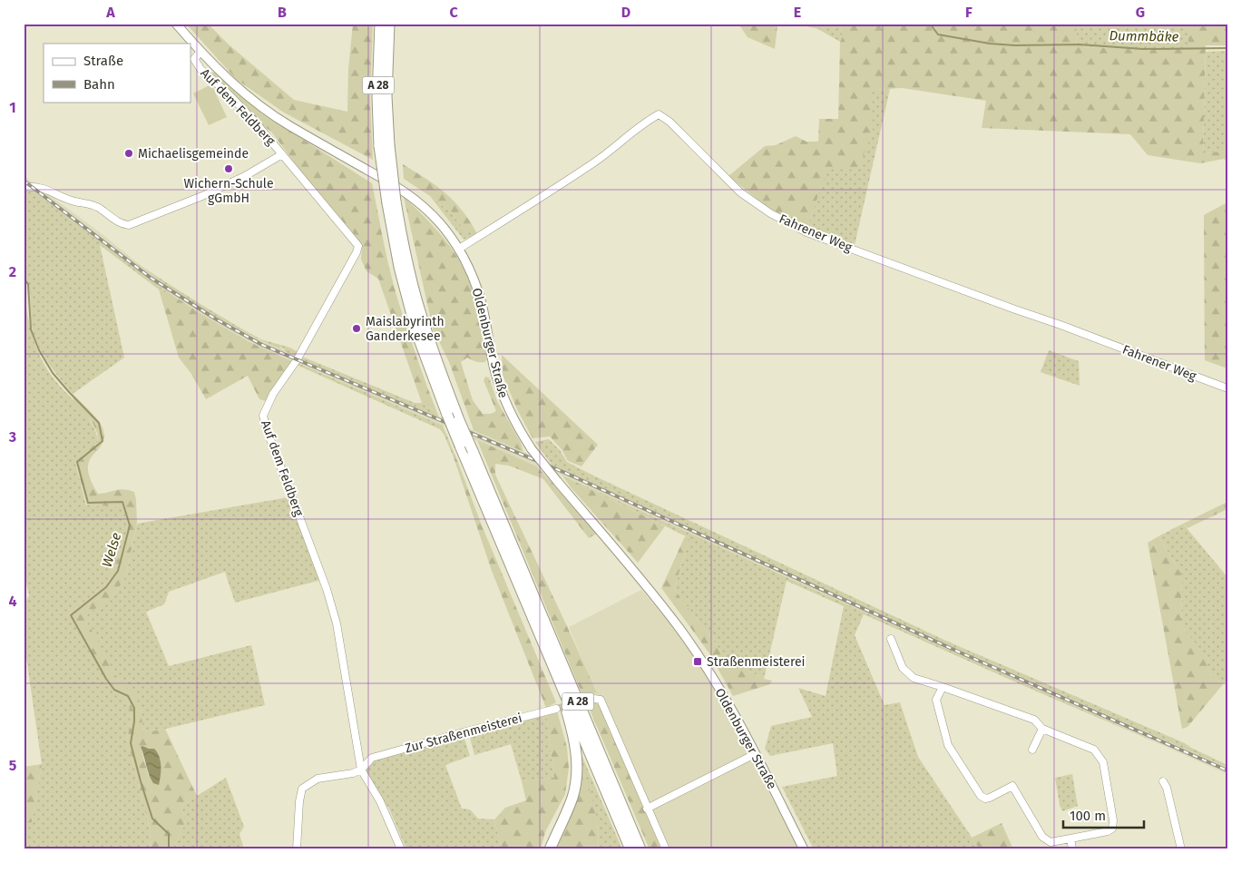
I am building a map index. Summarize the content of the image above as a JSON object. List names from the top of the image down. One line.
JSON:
{"streets":{"highway":["A 28"],"main road":["Oldenburger Straße"],"street":["Auf dem Feldberg","Fahrener Weg","Zur Straßenmeisterei"]},"crossings":[["Auf dem Feldberg","Oldenburger Straße"],["Fahrener Weg","Oldenburger Straße"]],"water":["Dummbäke","Welse"],"places":{"other":["Michaelisgemeinde","Wichern-Schule gGmbH","Maislabyrinth Ganderkesee"],"transit":["Straßenmeisterei"]},"legend":["Straße","Bahn"],"scale_bar":"100 m","grid":{"columns":["A","B","C","D","E","F","G"],"rows":["1","2","3","4","5"]}}
